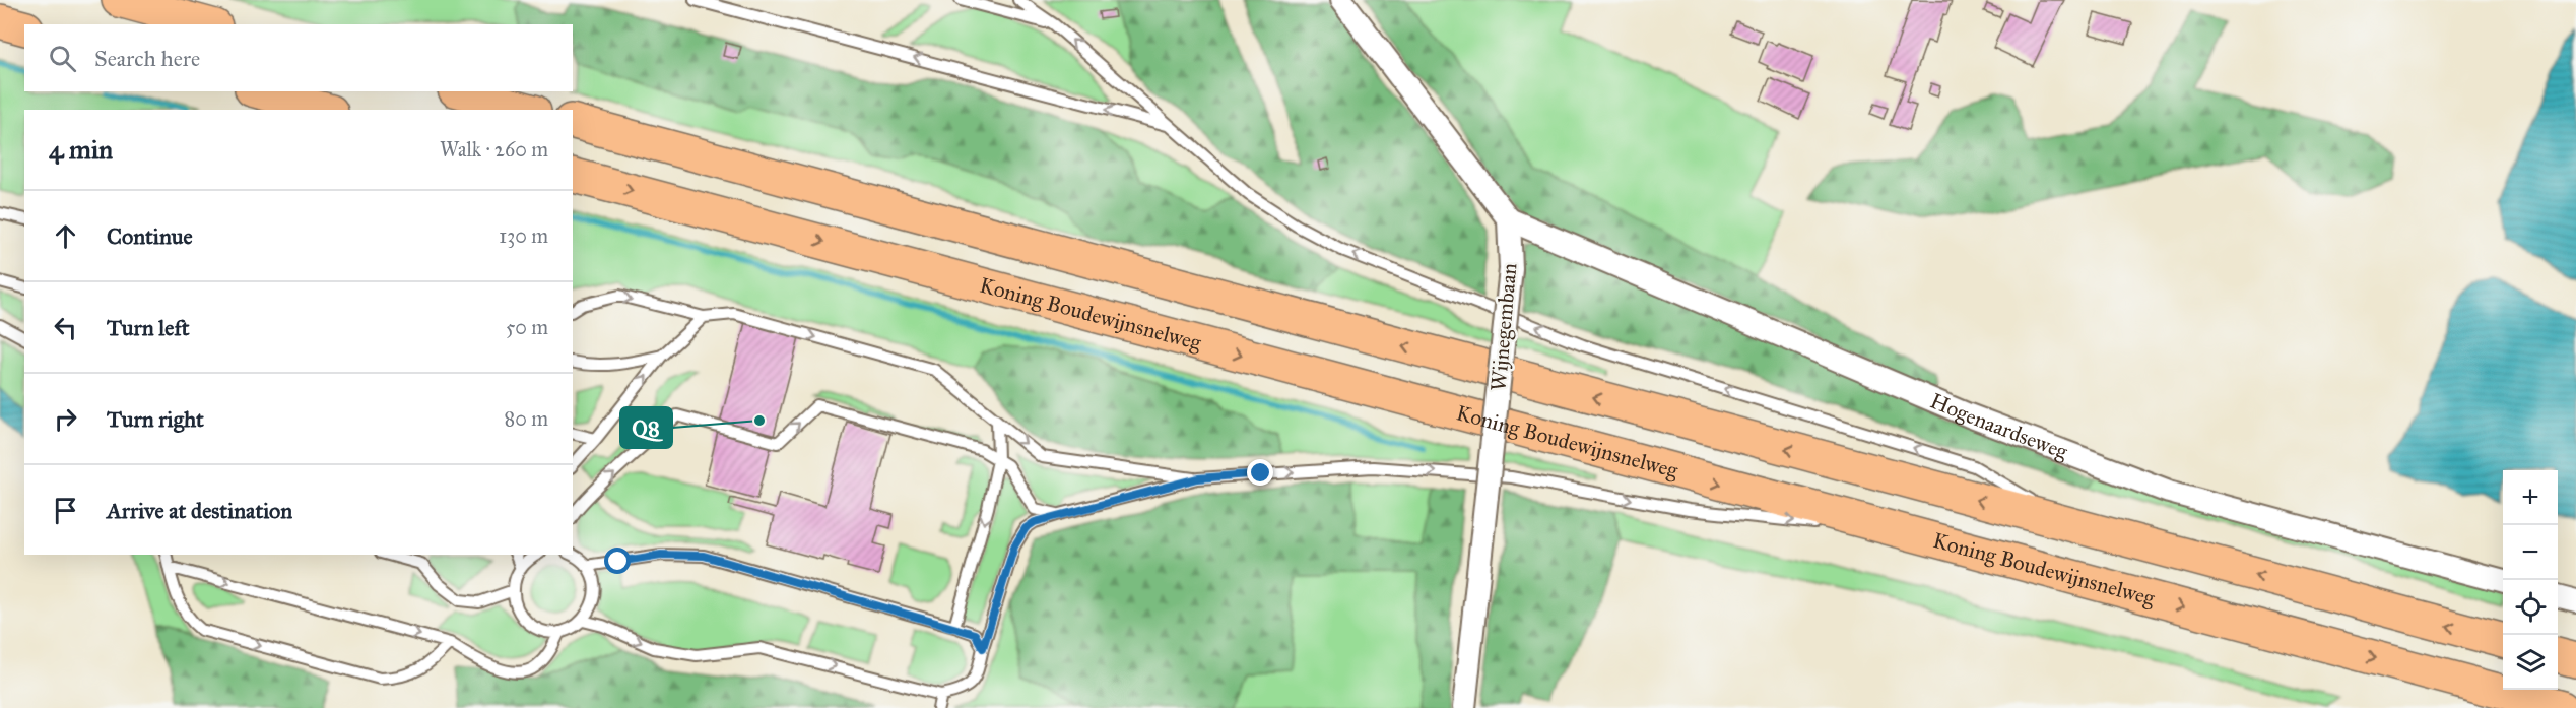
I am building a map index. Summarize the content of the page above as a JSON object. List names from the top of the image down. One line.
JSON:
{"streets":{"highway":["Koning Boudewijnsnelweg"],"street":["Wijnegembaan","Hogenaardseweg"]},"crossings":[["Wijnegembaan","Hogenaardseweg"]],"places":["Q8"],"page":{"search":"Search here","heading":["4 min","Walk · 260 m"],"list":[["Continue","130 m"],["Turn left","50 m"],["Turn right","80 m"],"Arrive at destination"],"map_buttons":["+","−"]}}
